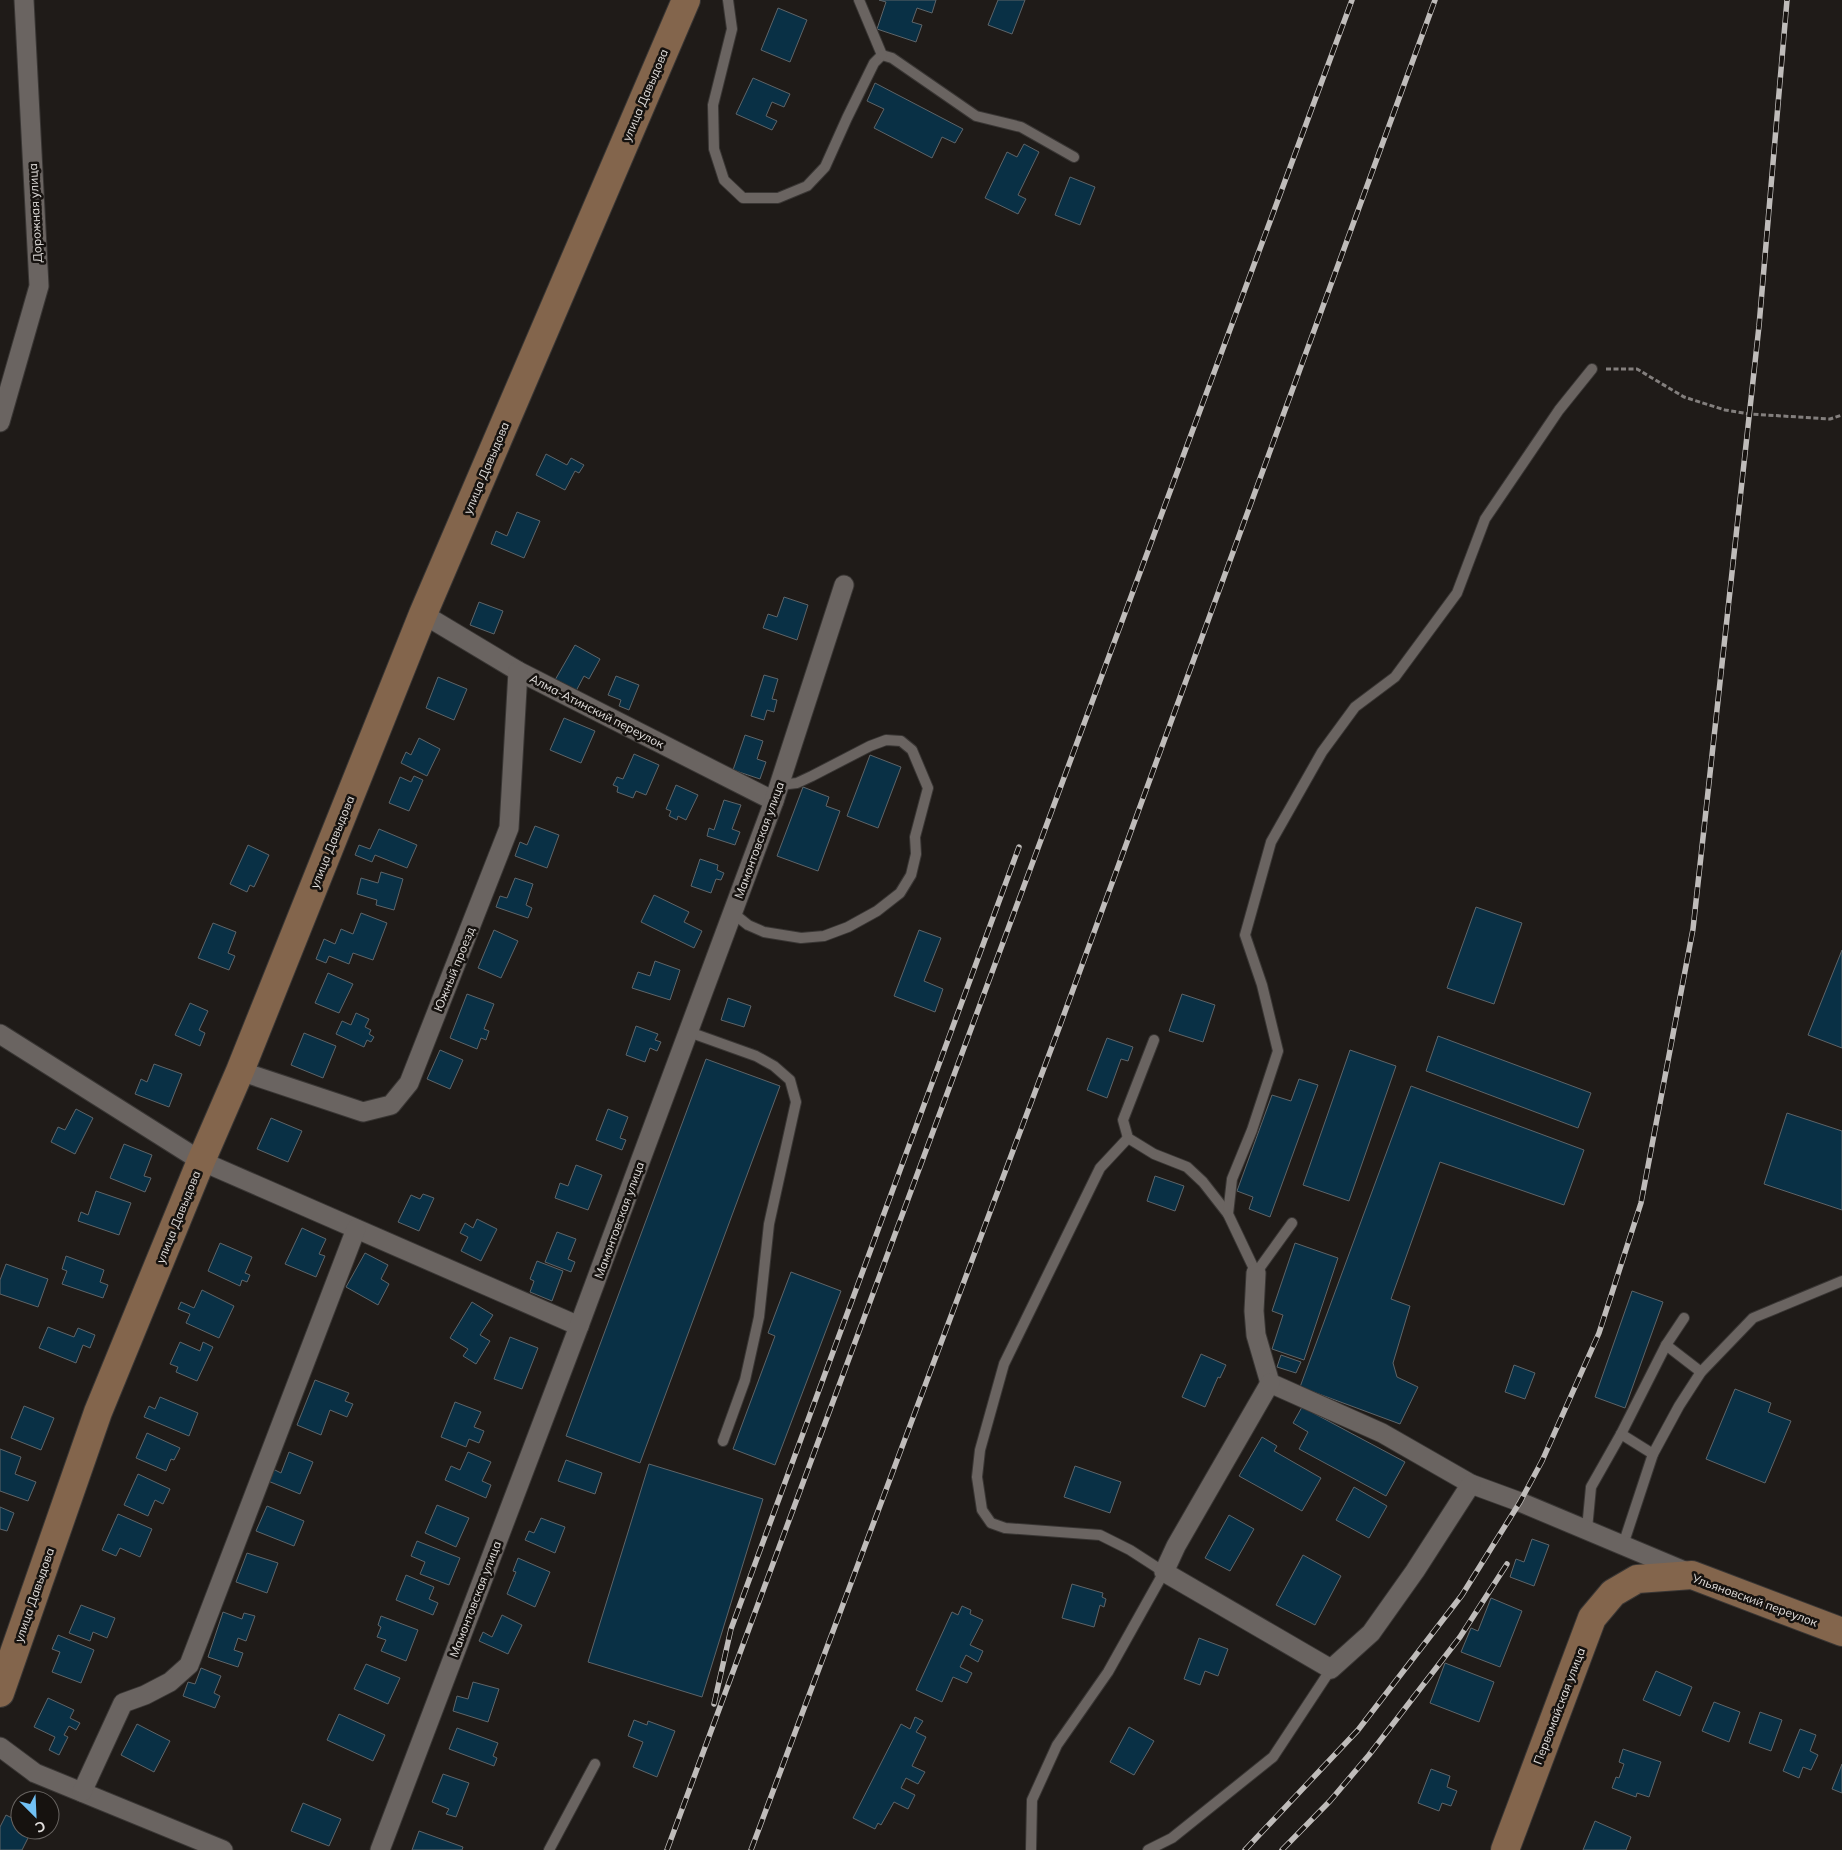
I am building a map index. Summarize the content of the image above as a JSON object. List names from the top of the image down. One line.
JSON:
{"streets":{"main road":["улица Давыдова","Ульяновский переулок","Первомайская улица"],"street":["Дорожная улица","Алма-Атинский переулок","Мамонтовская улица","Южный проезд"]},"crossings":[["улица Давыдова","Алма-Атинский переулок"],["улица Давыдова","Южный проезд"],["Алма-Атинский переулок","Мамонтовская улица"],["Алма-Атинский переулок","Южный проезд"],["Ульяновский переулок","Первомайская улица"]],"north":"bottom right"}
